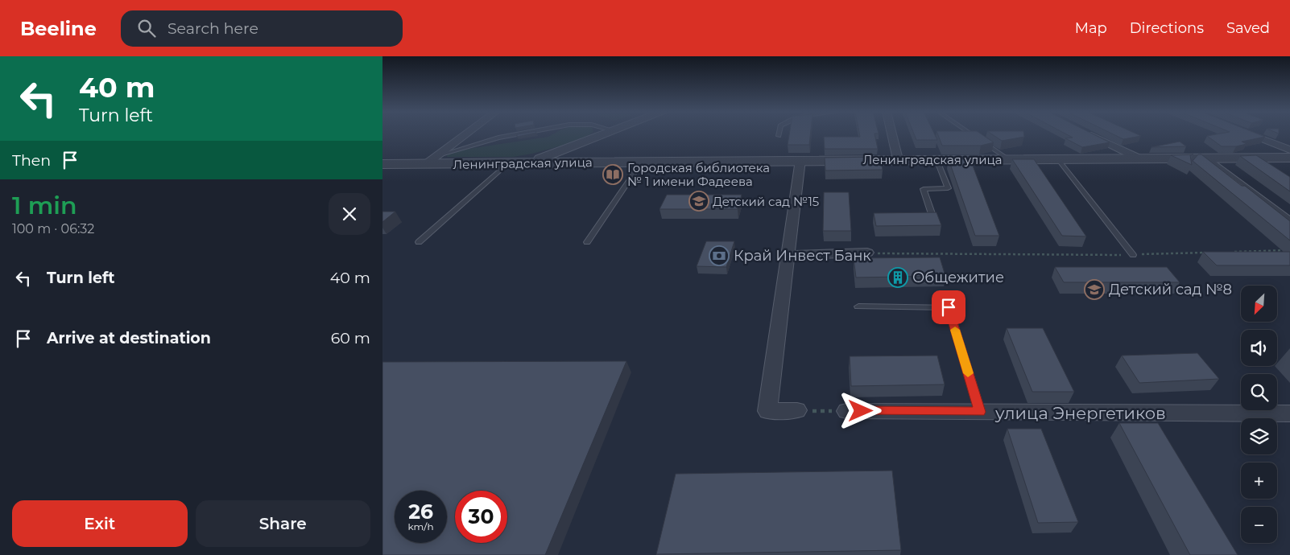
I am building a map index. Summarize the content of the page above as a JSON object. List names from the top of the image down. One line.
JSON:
{"streets":{"street":["Ленинградская улица","улица Энергетиков"]},"places":{"library":["Городская библиотека № 1 имени Фадеева"],"school or university":["Детский сад №15","Детский сад №8"],"bank":["Край Инвест Банк"],"building":["Общежитие"]},"north":"bottom left","page":{"header":"Beeline","search":"Search here","nav":["Map","Directions","Saved"],"turn":["40 m","Turn left"],"then":"Then","heading":["1 min","100 m · 06:32"],"list":[{"name":"Turn left","value":"40 m"},{"name":"Arrive at destination","value":"60 m"}],"map_buttons":["+","−"],"speed":"26 km/h","limit":"30","buttons":["Exit","Share"]}}
